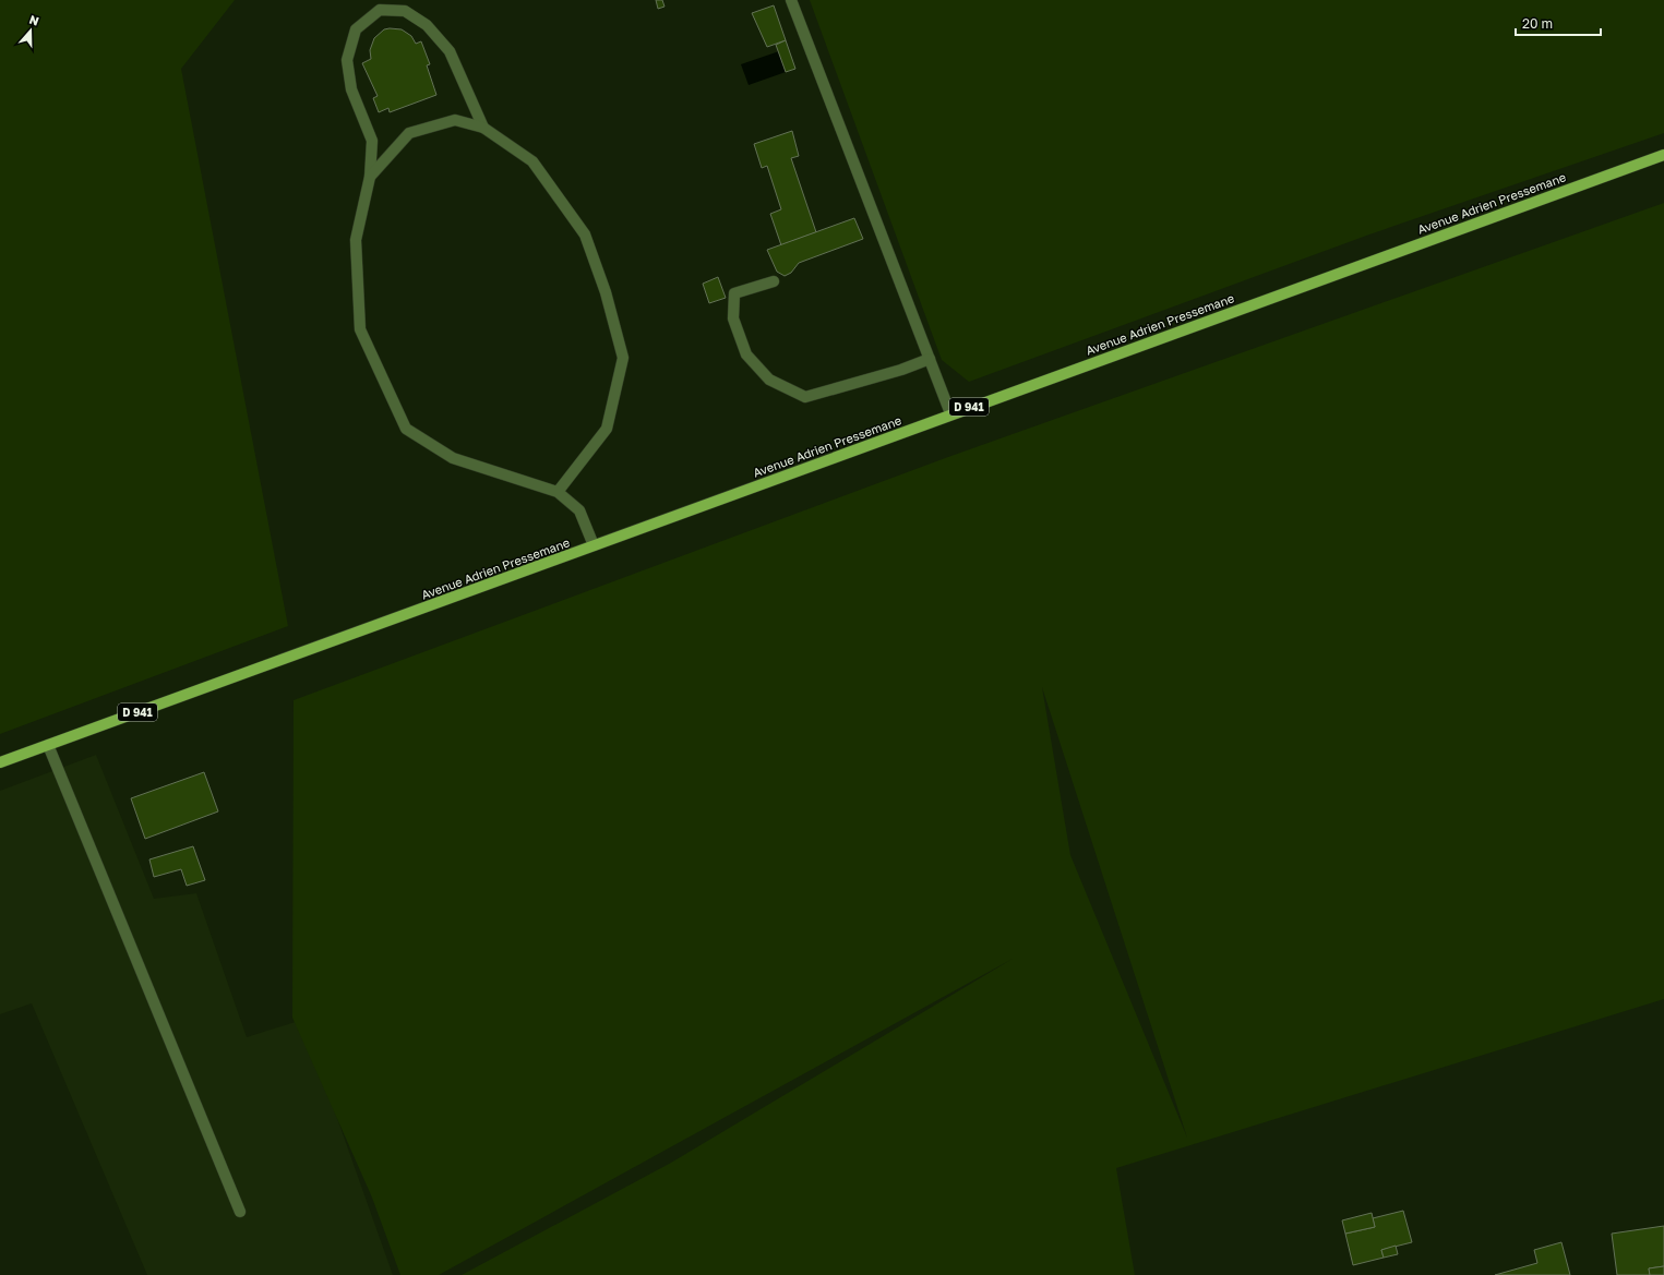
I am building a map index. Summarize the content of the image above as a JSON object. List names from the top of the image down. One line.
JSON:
{"streets":{"main road":["Avenue Adrien Pressemane","D 941"]},"scale_bar":"20 m","north":"top"}
